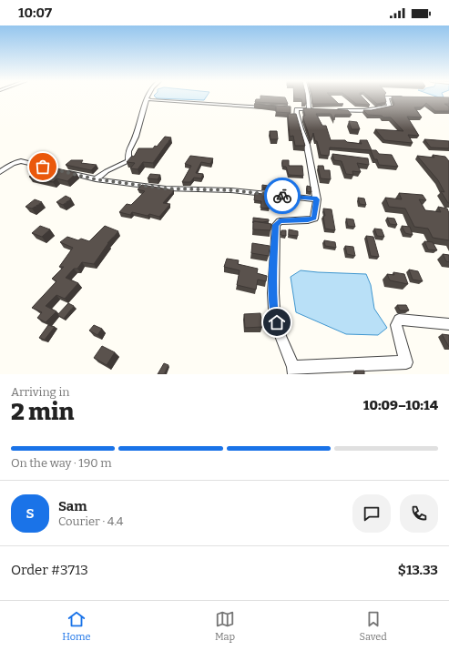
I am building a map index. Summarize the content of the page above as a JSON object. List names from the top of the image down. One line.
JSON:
{"page":{"status":"10:07","heading":["2 min","Arriving in","10:09–10:14"],"panel":["Sam","Courier · 4.4","Order #3713","$13.33"],"bar":"On the way · 190 m","round":"S","tabs":["Home","Map","Saved"]}}
